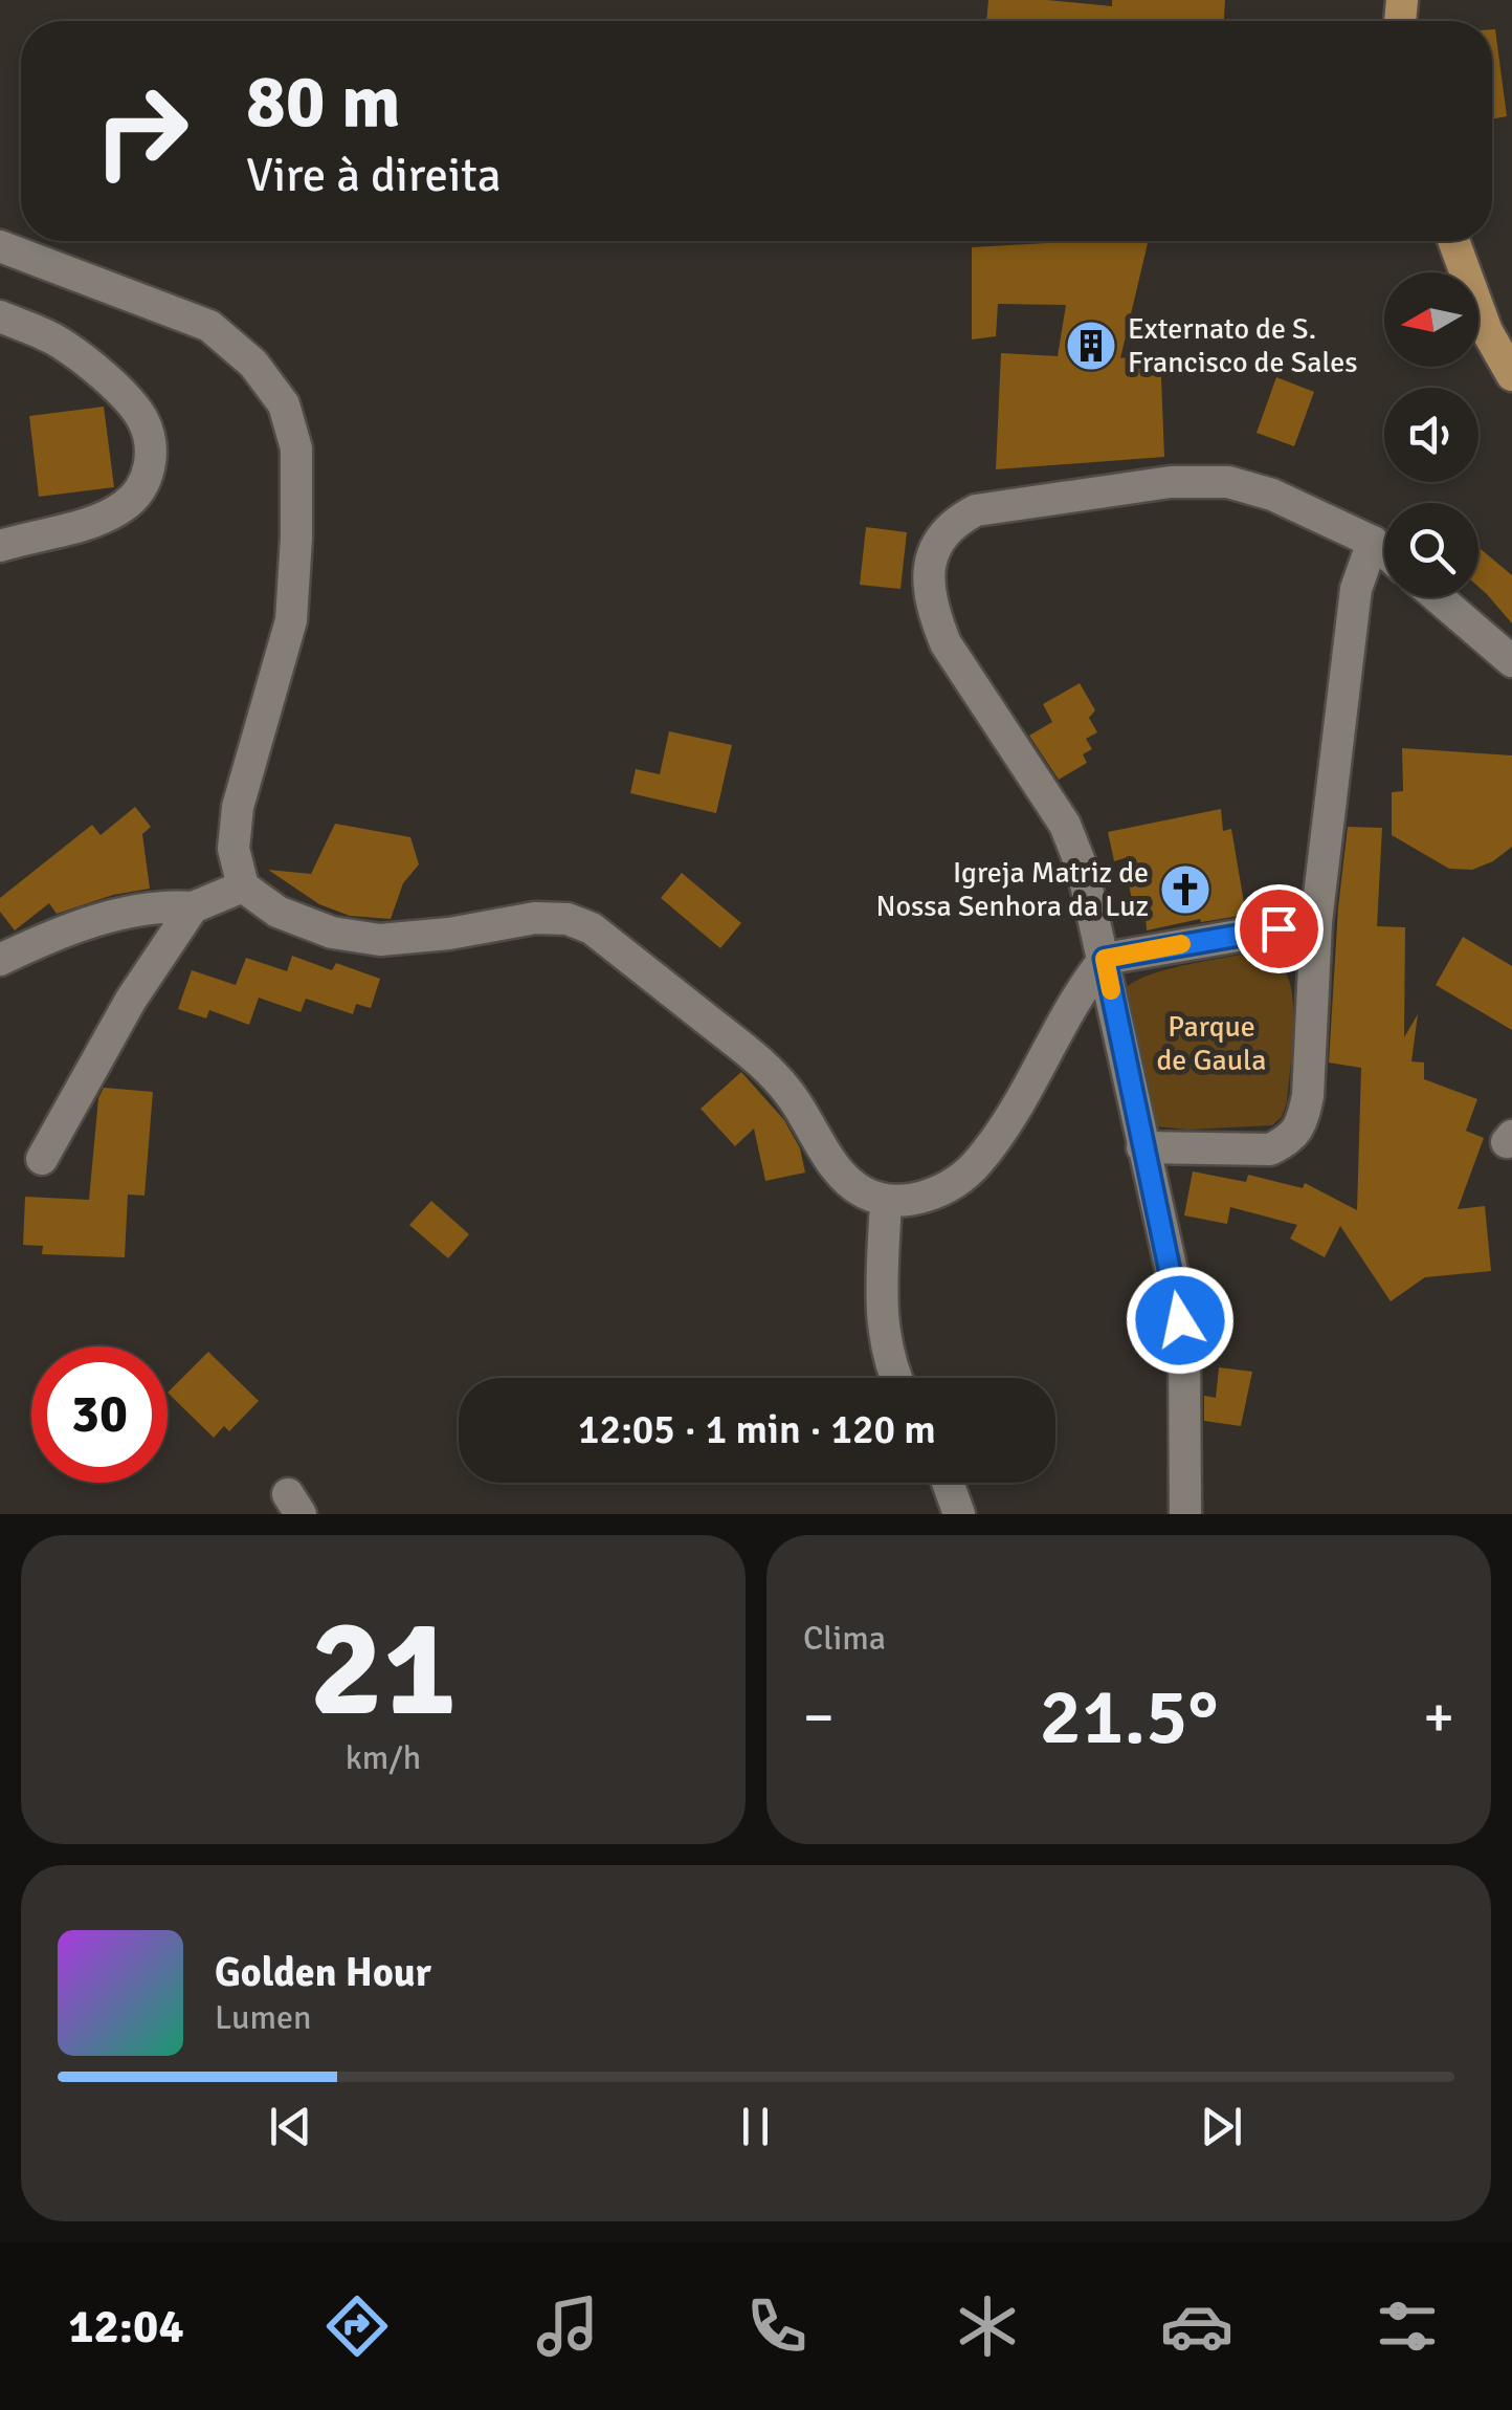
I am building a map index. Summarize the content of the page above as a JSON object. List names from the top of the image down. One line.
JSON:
{"parks":["Parque de Gaula"],"places":{"building":["Externato de S. Francisco de Sales"],"church":["Igreja Matriz de Nossa Senhora da Luz"]},"north":"left","page":{"turn":["80 m","Vire à direita"],"limit":"30","trip":"12:05 · 1 min · 120 m","tile":[["21","km/h"],"Clima"],"heat":["−","21.5°","+"],"song":["Golden Hour","Lumen"],"tabs":"12:04"}}
